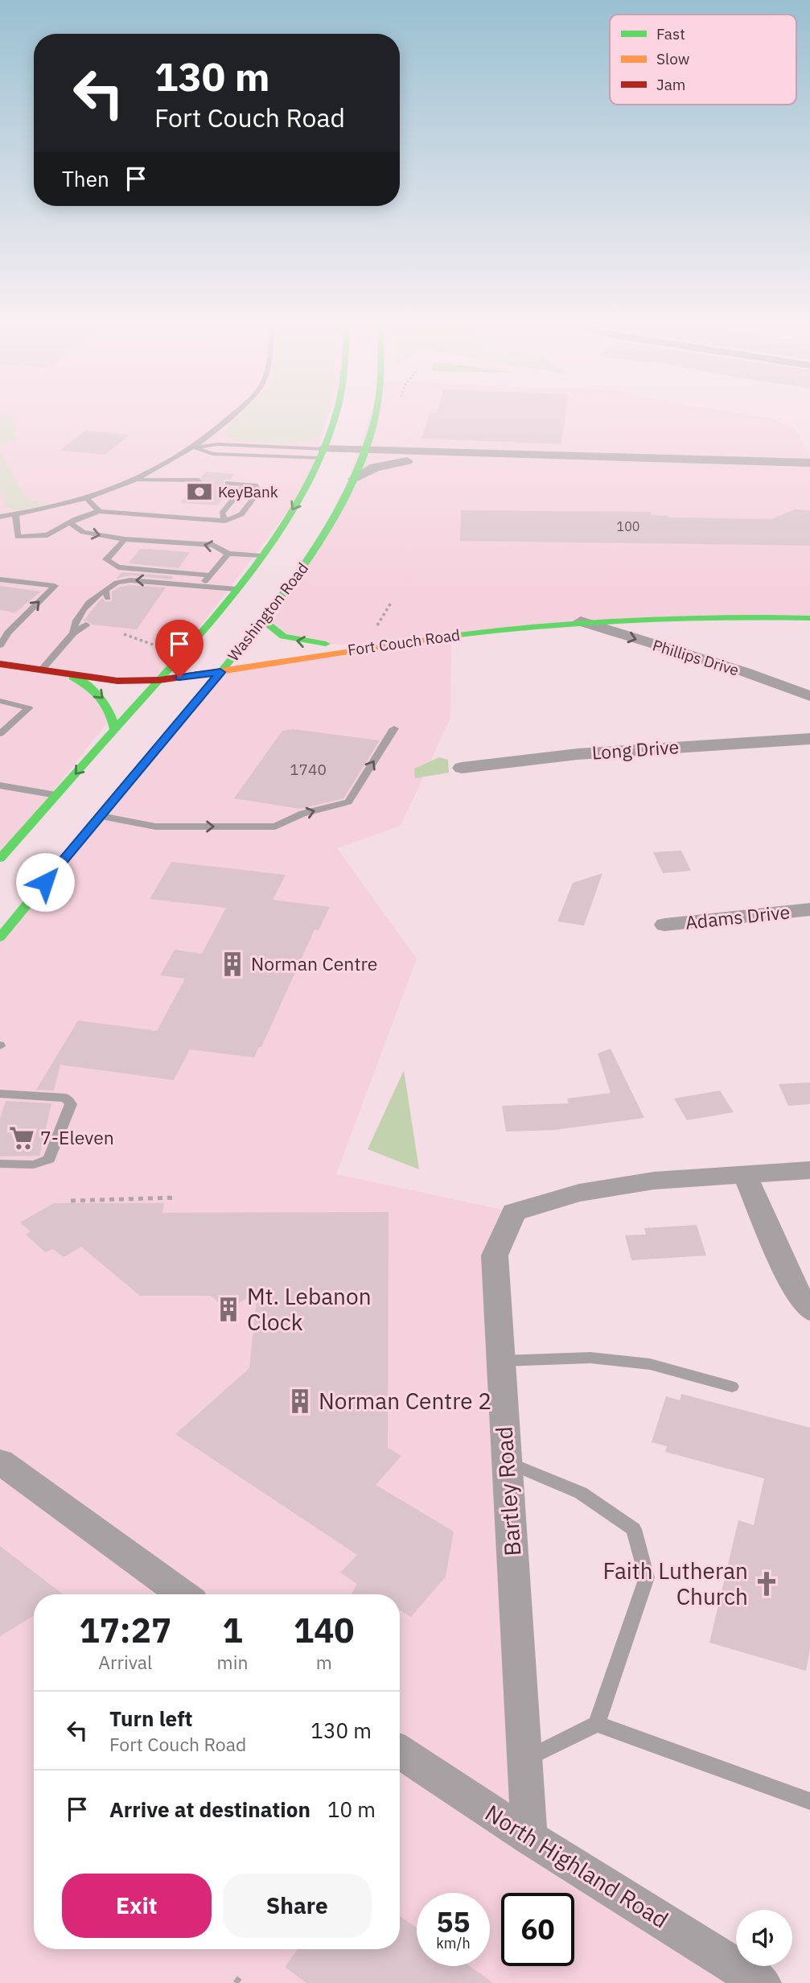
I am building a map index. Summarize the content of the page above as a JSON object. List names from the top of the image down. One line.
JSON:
{"streets":{"main road":["Washington Road","Fort Couch Road"],"street":["Phillips Drive","Long Drive","Adams Drive","Bartley Road","North Highland Road"]},"crossings":[["Washington Road","Fort Couch Road"],["Fort Couch Road","Phillips Drive"],["Bartley Road","North Highland Road"]],"places":{"bank":["KeyBank"],"building":["Norman Centre","Mt. Lebanon Clock","Norman Centre 2"],"supermarket":["7-Eleven"],"church":["Faith Lutheran Church"]},"house_numbers":["100","1740"],"legend":["Fast","Slow","Jam"],"page":{"turn":["130 m","Fort Couch Road"],"then":"Then","eta":["17:27","Arrival","1","min","140","m"],"list":[{"name":"Turn left","note":"Fort Couch Road","value":"130 m"},{"name":"Arrive at destination","value":"10 m"}],"buttons":["Exit","Share"],"speed":"55 km/h","limit":"60"}}
